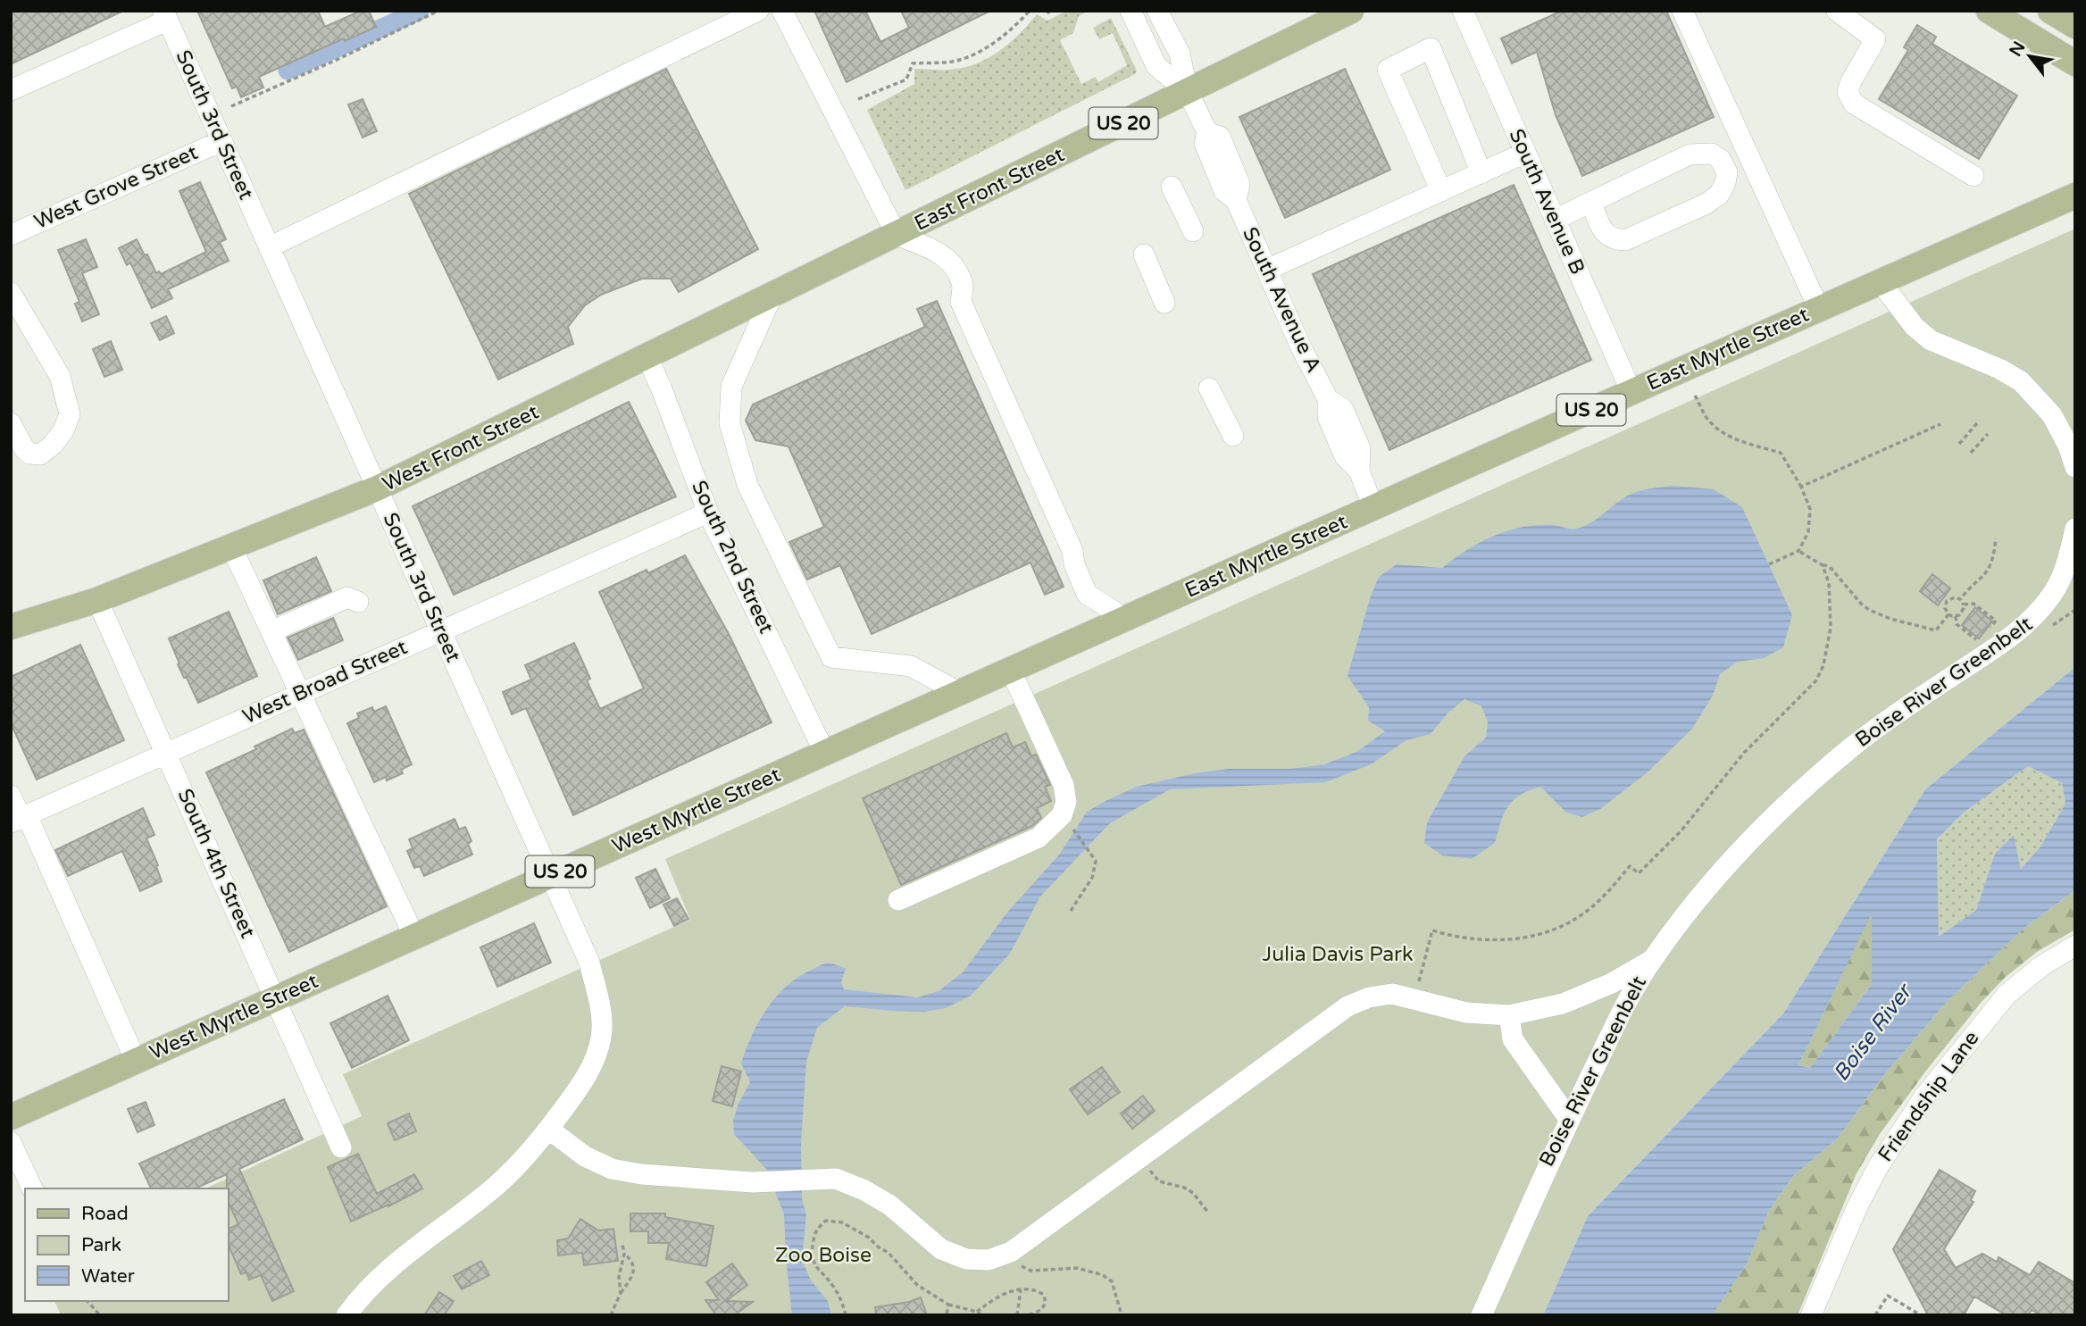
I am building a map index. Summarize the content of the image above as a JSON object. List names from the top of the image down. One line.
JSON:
{"streets":{"main road":["US 20","East Front Street","East Myrtle Street","West Front Street","West Myrtle Street"],"street":["South 3rd Street","West Grove Street","South Avenue B","South Avenue A","South 2nd Street","West Broad Street","South 4th Street","Friendship Lane"],"path":["Boise River Greenbelt"]},"crossings":[["South 3rd Street","West Grove Street"],["South 3rd Street","West Front Street"],["South 3rd Street","West Broad Street"],["South 3rd Street","West Myrtle Street"],["East Front Street","South Avenue A"],["East Front Street","West Front Street"],["South Avenue B","East Myrtle Street"],["South Avenue A","East Myrtle Street"],["East Myrtle Street","West Myrtle Street"],["West Front Street","South 2nd Street"],["West Front Street","South 4th Street"],["South 2nd Street","West Broad Street"],["South 2nd Street","West Myrtle Street"],["West Broad Street","South 4th Street"],["West Myrtle Street","South 4th Street"]],"water":["Boise River"],"parks":["Julia Davis Park","Zoo Boise"],"legend":["Road","Park","Water"],"north":"top left"}
